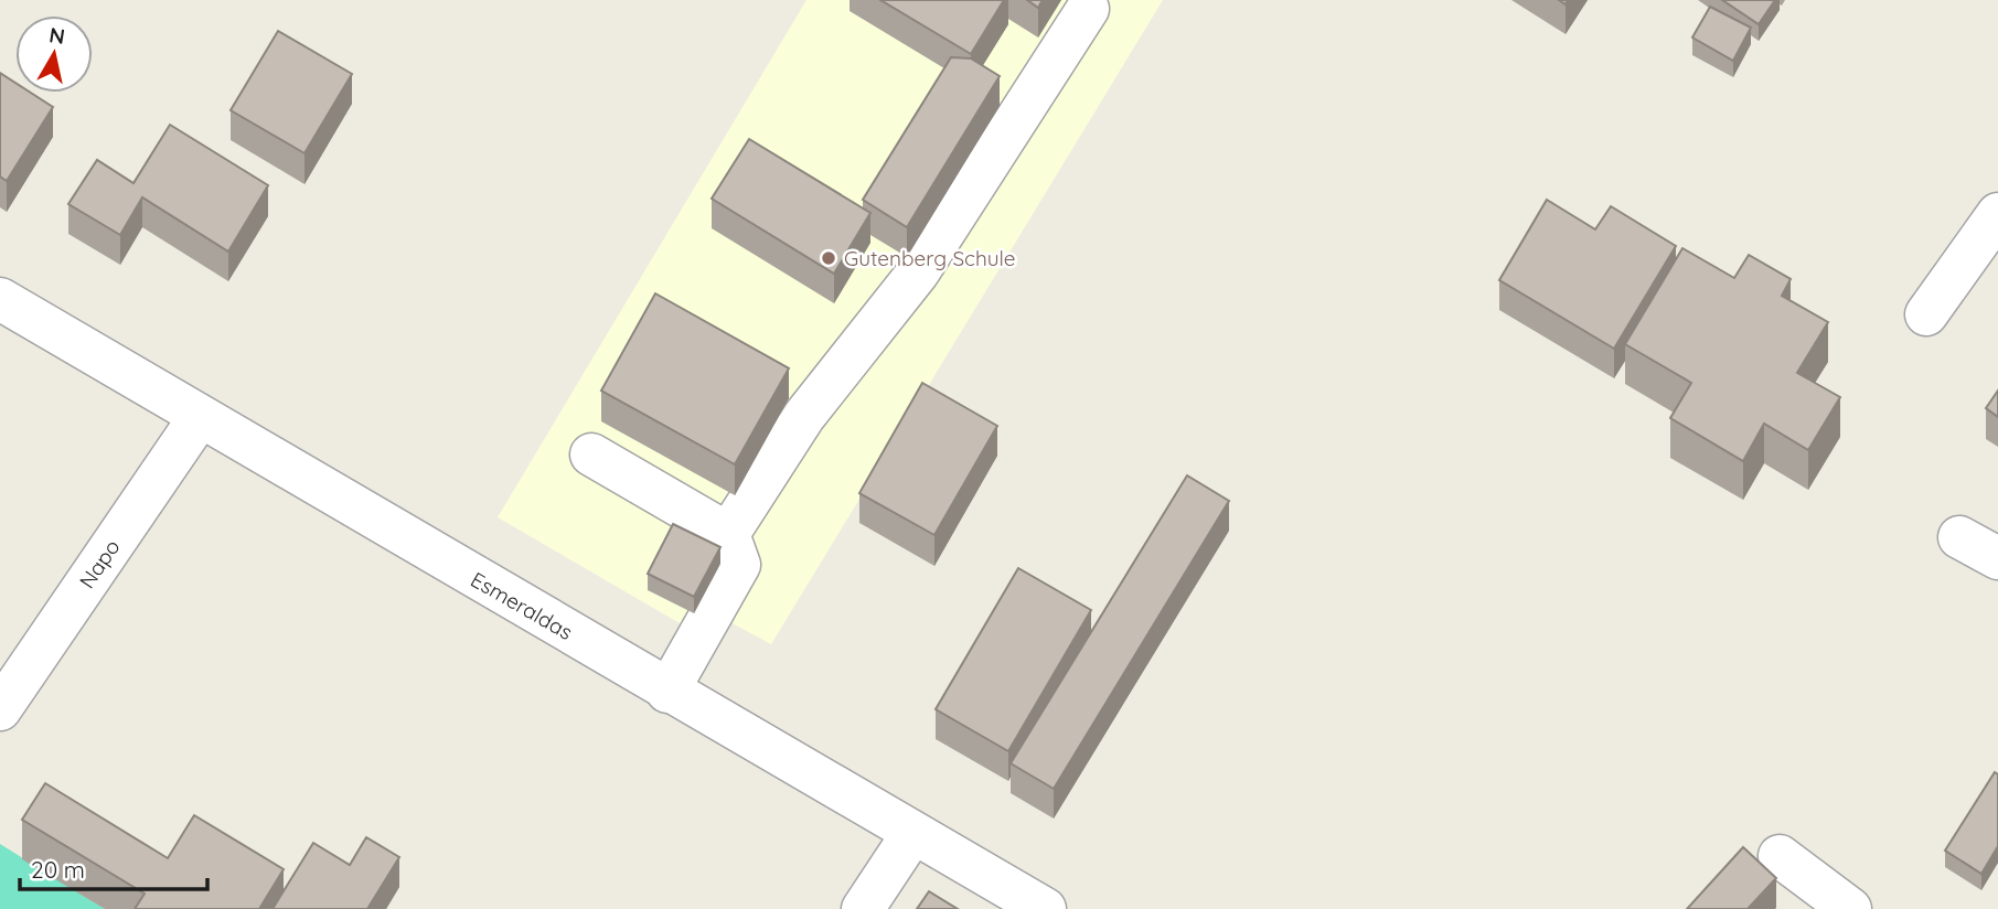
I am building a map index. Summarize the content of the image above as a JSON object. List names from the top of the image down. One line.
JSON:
{"streets":{"street":["Napo","Esmeraldas"]},"crossings":[["Napo","Esmeraldas"]],"places":["Gutenberg Schule"],"scale_bar":"20 m","north":"top"}
